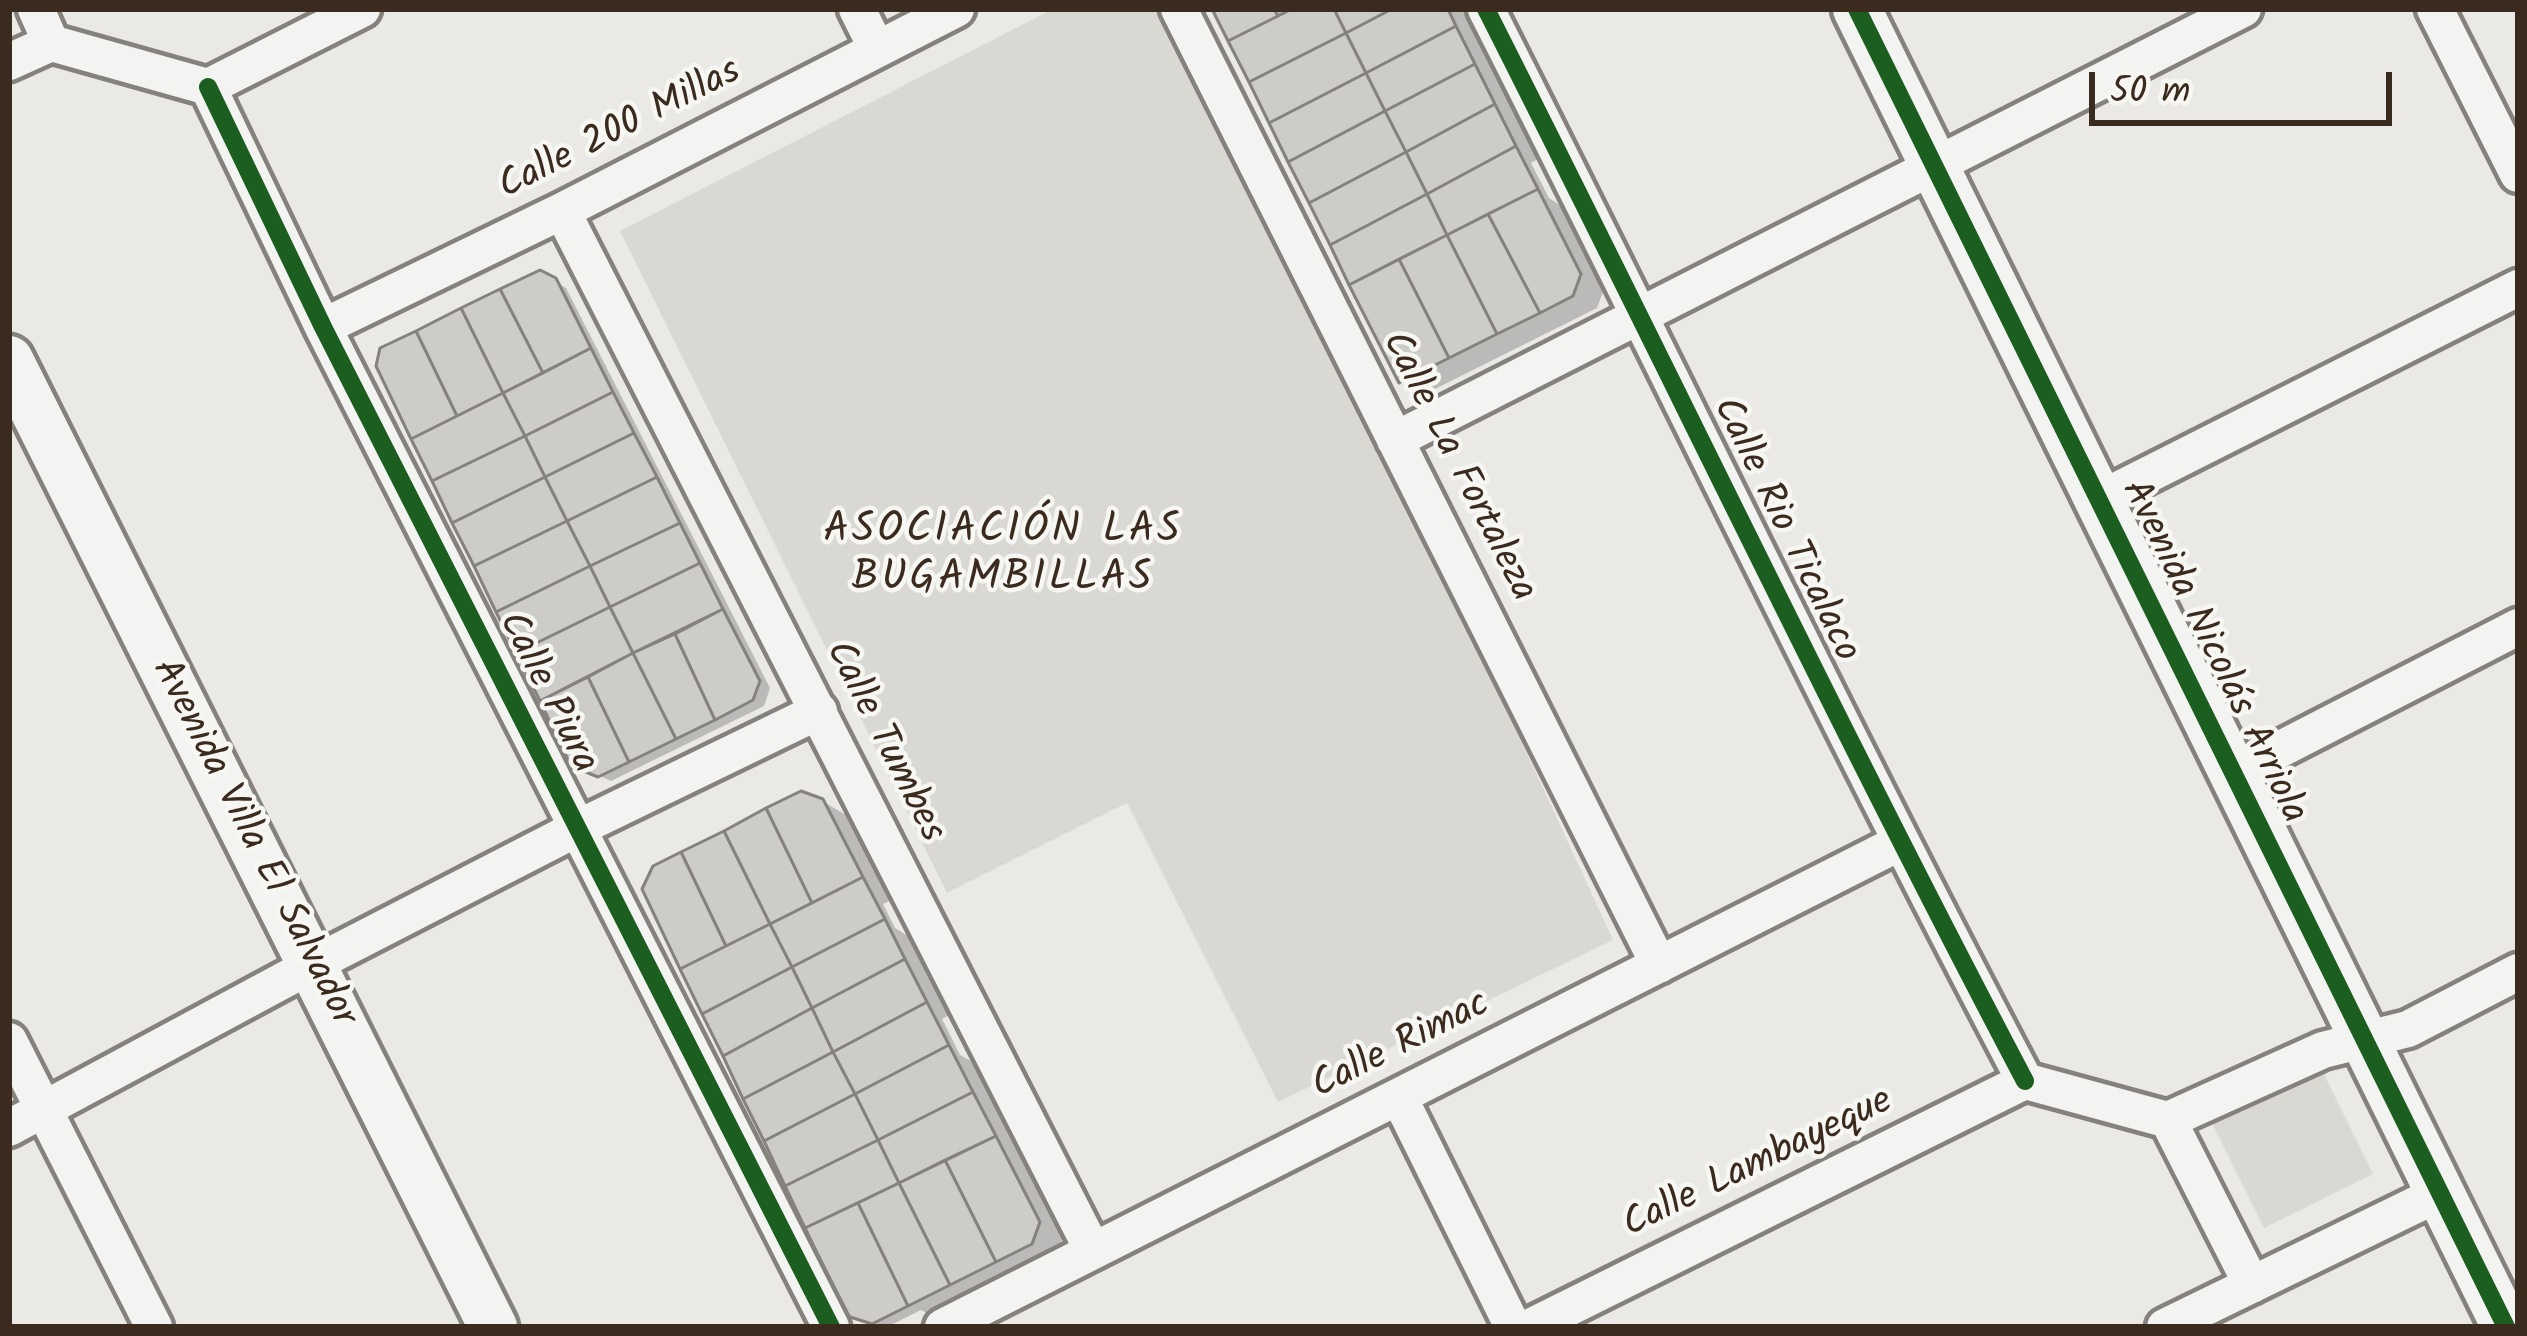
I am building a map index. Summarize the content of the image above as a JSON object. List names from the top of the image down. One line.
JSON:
{"streets":{"street":["Calle 200 Millas","Calle La Fortaleza","Calle Rio Ticalaco","Avenida Nicolás Arriola","Calle Piura","Calle Tumbes","Avenida Villa El Salvador","Calle Rimac","Calle Lambayeque"]},"crossings":[["Calle 200 Millas","Calle Piura"],["Calle 200 Millas","Calle Tumbes"],["Calle La Fortaleza","Calle Rimac"],["Calle Rio Ticalaco","Calle Rimac"],["Calle Rio Ticalaco","Calle Lambayeque"],["Calle Tumbes","Calle Rimac"]],"districts":["ASOCIACIÓN LAS BUGAMBILLAS"],"scale_bar":"50 m"}
